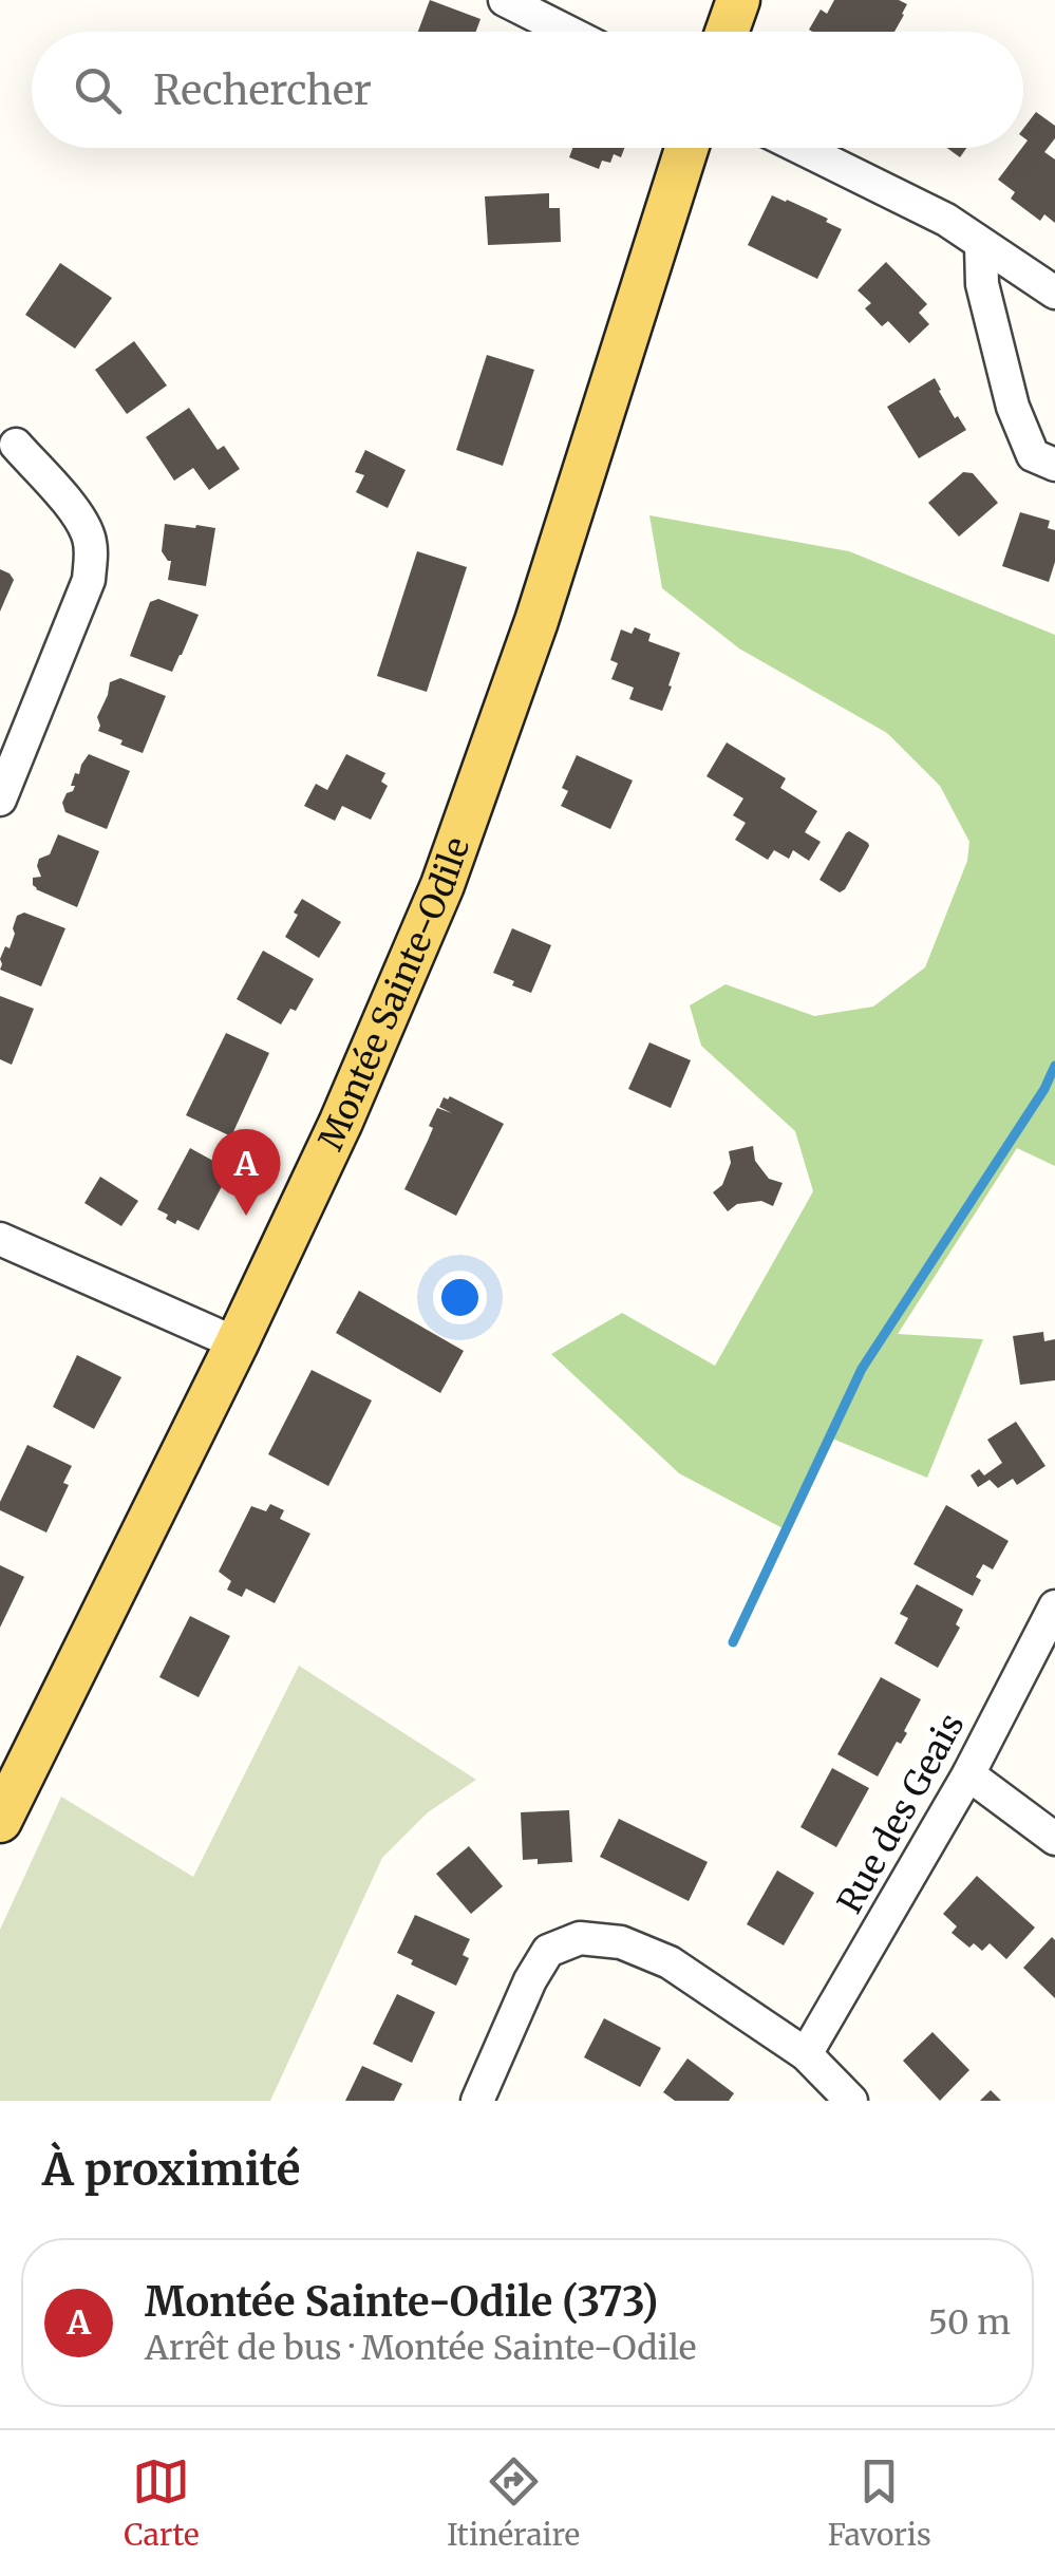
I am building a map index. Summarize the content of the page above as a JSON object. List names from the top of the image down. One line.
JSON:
{"streets":{"main road":["Montée Sainte-Odile"],"street":["Rue des Geais"]},"page":{"search":"Rechercher","pins":"A","heading":"À proximité","list":[{"mark":"A","name":"Montée Sainte-Odile (373)","note":"Arrêt de bus · Montée Sainte-Odile","value":"50 m"}],"nav":["Carte","Itinéraire","Favoris"]}}
